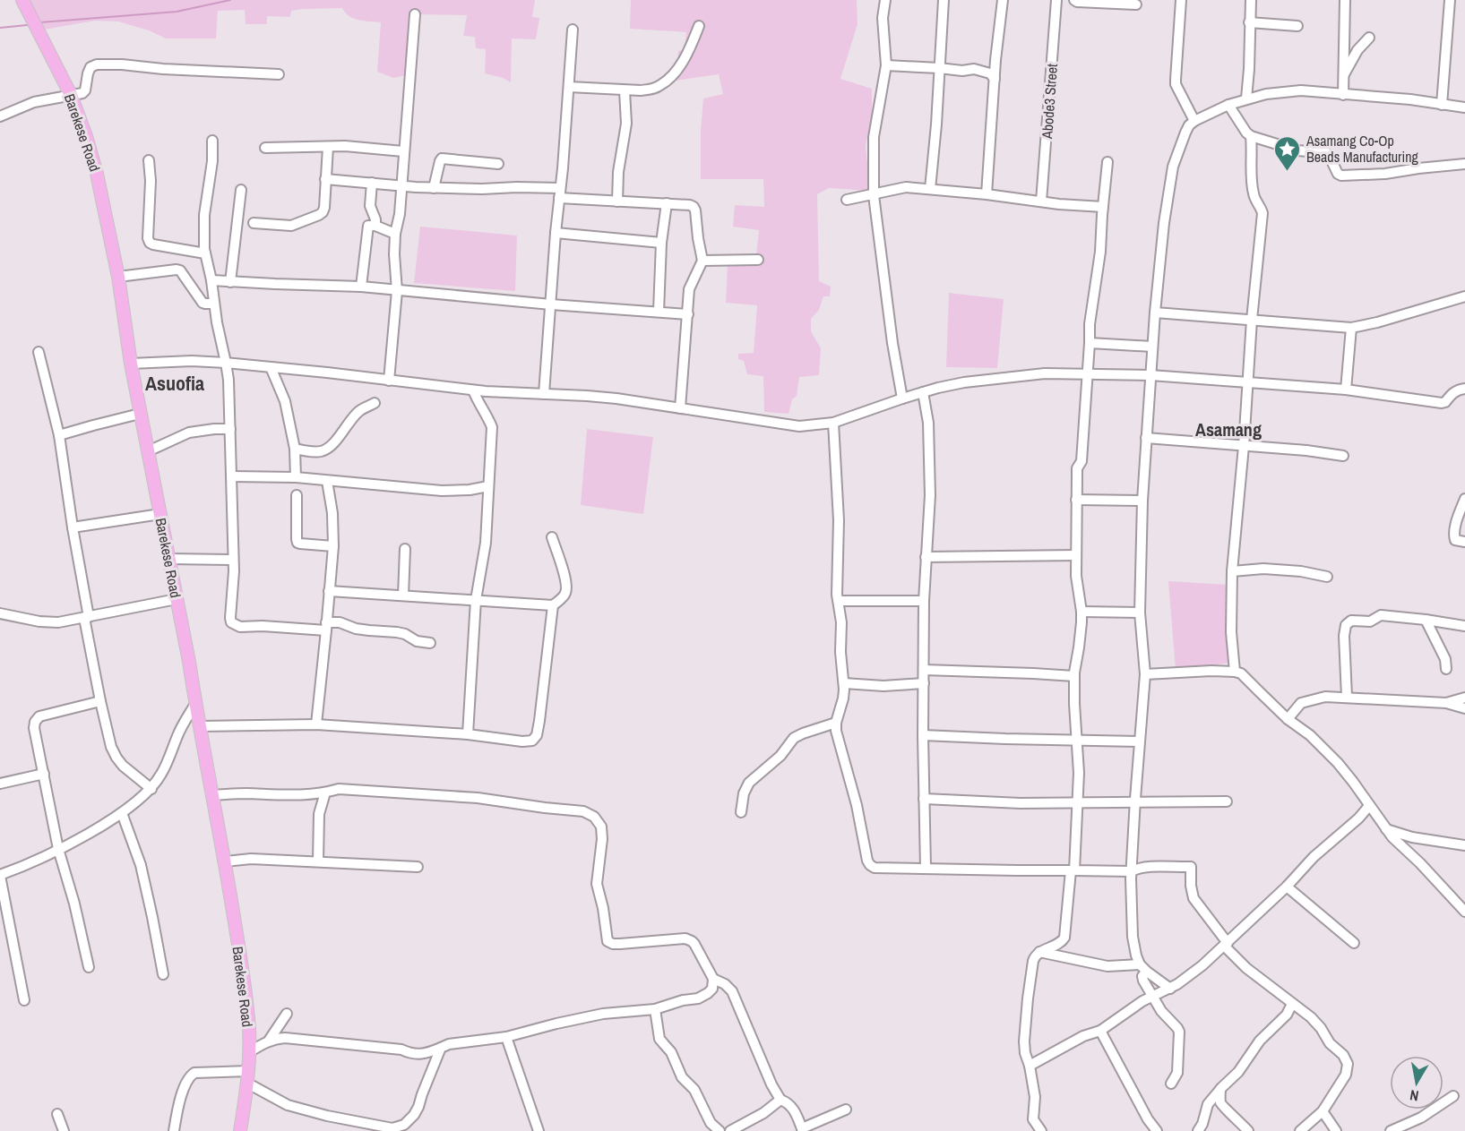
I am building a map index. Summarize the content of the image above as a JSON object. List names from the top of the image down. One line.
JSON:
{"streets":{"main road":["Barekese Road"],"street":["Abode3 Street"]},"districts":["Asuofia","Asamang"],"places":{"place":["Asamang Co-Op Beads Manufacturing"]},"north":"bottom"}
